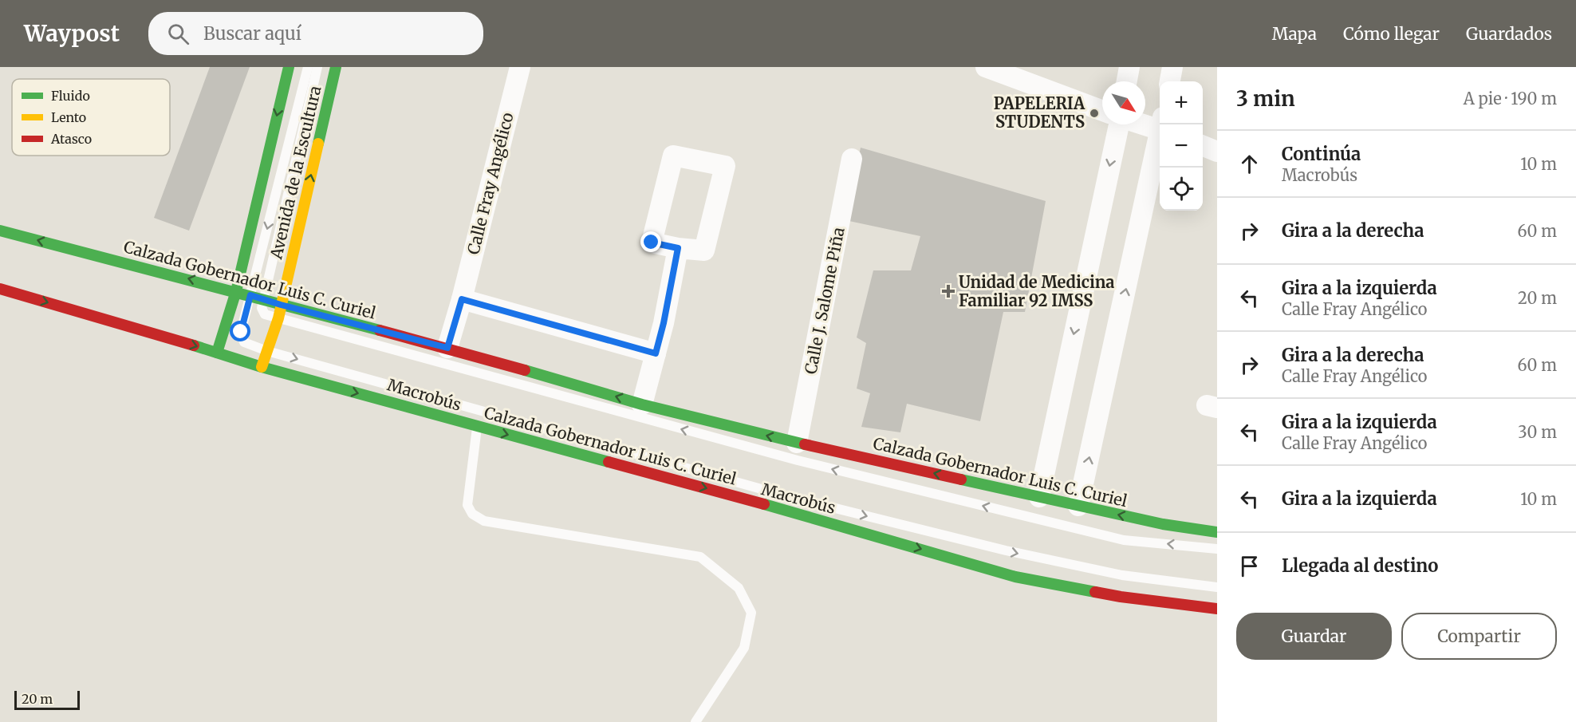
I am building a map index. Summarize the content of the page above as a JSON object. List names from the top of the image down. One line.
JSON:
{"streets":{"main road":["Avenida de la Escultura","Calzada Gobernador Luis C. Curiel"],"street":["Calle Fray Angélico","Calle J. Salome Piña"],"lane":["Macrobús"]},"crossings":[["Avenida de la Escultura","Calzada Gobernador Luis C. Curiel"],["Avenida de la Escultura","Macrobús"],["Calle Fray Angélico","Calzada Gobernador Luis C. Curiel"],["Calzada Gobernador Luis C. Curiel","Calle J. Salome Piña"],["Calzada Gobernador Luis C. Curiel","Macrobús"]],"places":{"other":["PAPELERIA STUDENTS"],"health":["Unidad de Medicina Familiar 92 IMSS"]},"legend":["Fluido","Lento","Atasco"],"scale_bar":"20 m","north":"bottom right","page":{"header":"Waypost","search":"Buscar aquí","nav":["Mapa","Cómo llegar","Guardados"],"heading":["3 min","A pie · 190 m"],"map_buttons":["+","−"],"list":[["Continúa","Macrobús","10 m"],["Gira a la derecha","60 m"],["Gira a la izquierda","Calle Fray Angélico","20 m"],["Gira a la derecha","Calle Fray Angélico","60 m"],["Gira a la izquierda","Calle Fray Angélico","30 m"],["Gira a la izquierda","10 m"],"Llegada al destino"],"buttons":["Guardar","Compartir"],"scale":"20 m"}}
